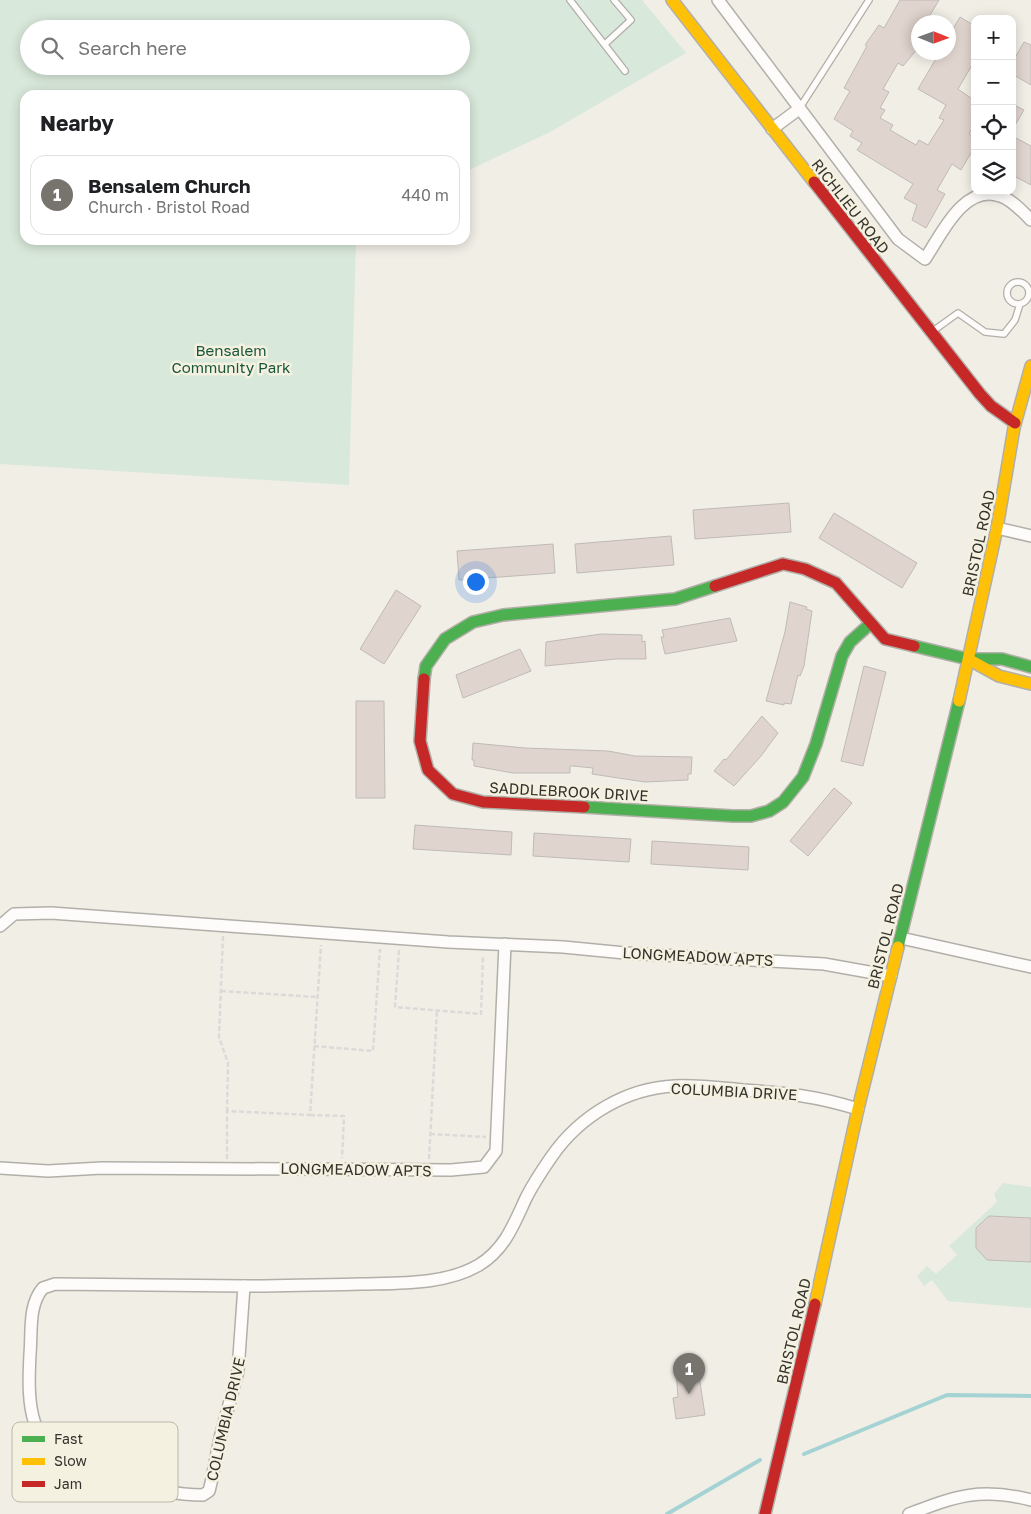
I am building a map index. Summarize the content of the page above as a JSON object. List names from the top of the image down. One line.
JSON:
{"streets":{"main road":["RICHLIEU ROAD","BRISTOL ROAD","SADDLEBROOK DRIVE"],"street":["LONGMEADOW APTS","COLUMBIA DRIVE"]},"crossings":[["RICHLIEU ROAD","BRISTOL ROAD"],["BRISTOL ROAD","SADDLEBROOK DRIVE"],["BRISTOL ROAD","LONGMEADOW APTS"],["BRISTOL ROAD","COLUMBIA DRIVE"]],"parks":["Bensalem Community Park"],"legend":["Fast","Slow","Jam"],"north":"right","page":{"map_buttons":["+","−"],"search":"Search here","heading":"Nearby","list":[{"mark":"1","name":"Bensalem Church","note":"Church · Bristol Road","value":"440 m"}],"pins":"1"}}
